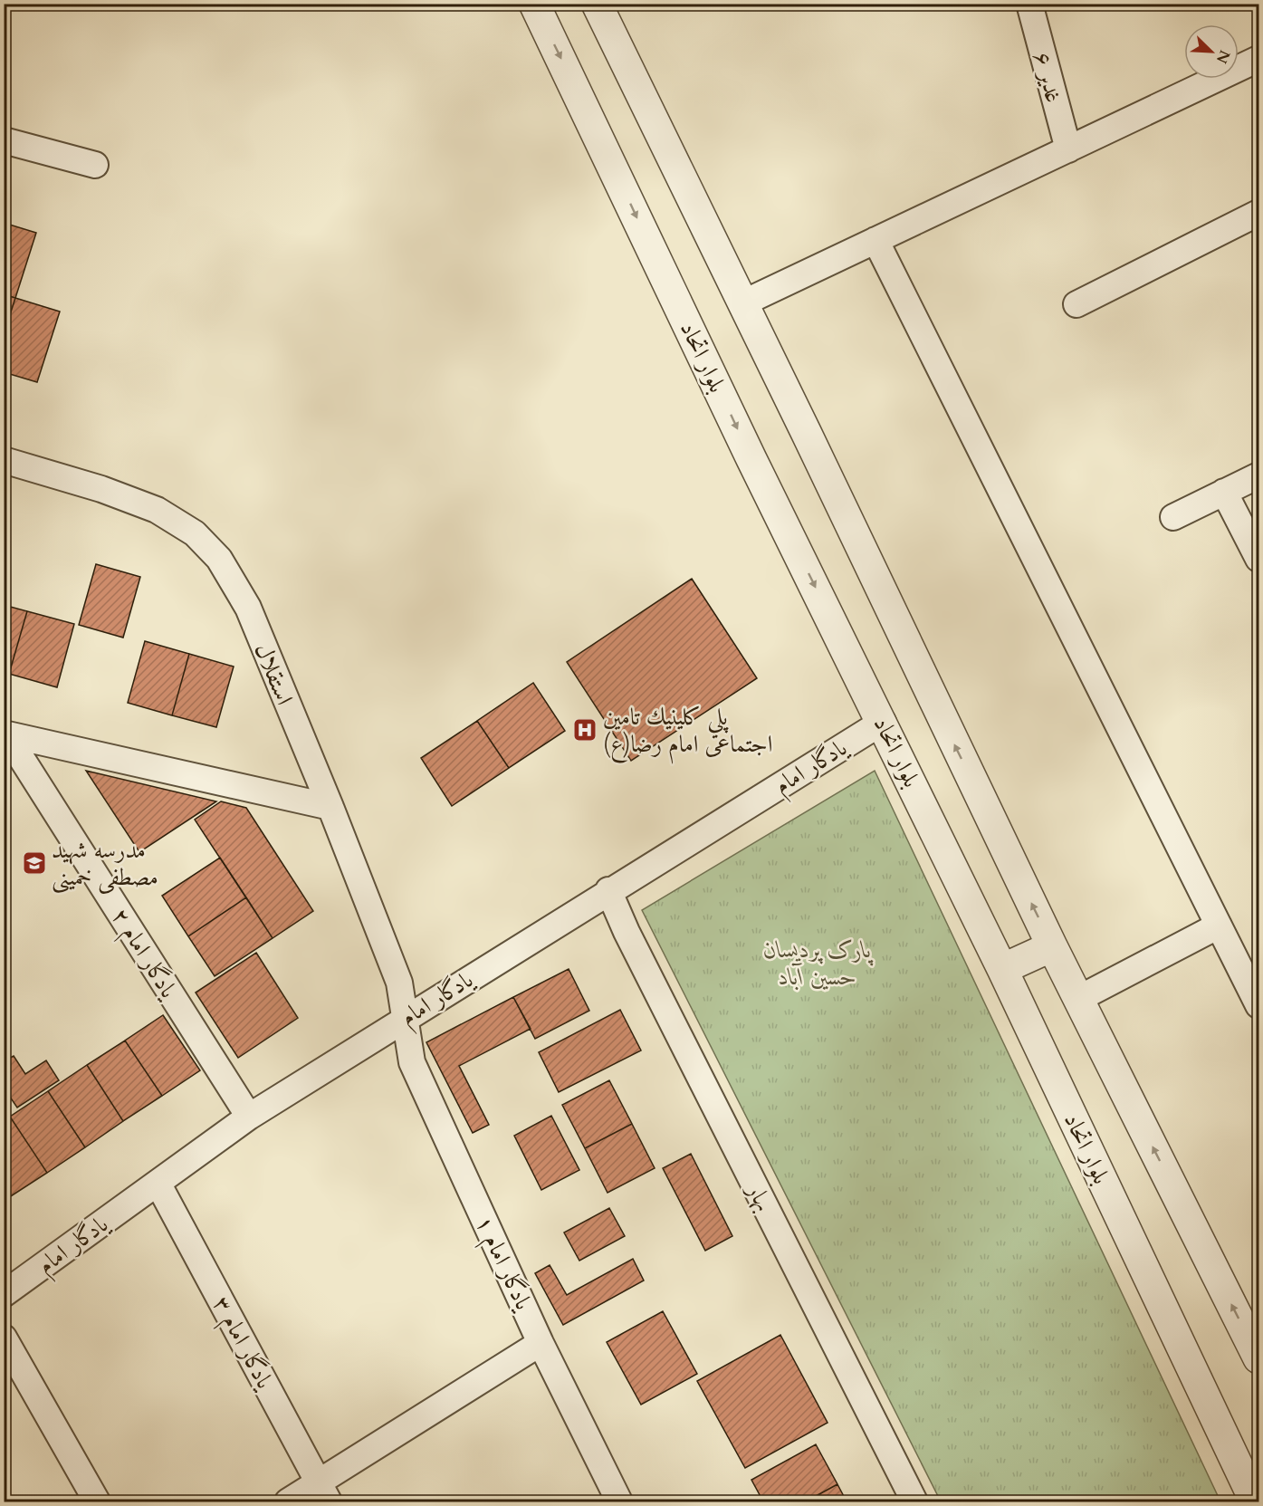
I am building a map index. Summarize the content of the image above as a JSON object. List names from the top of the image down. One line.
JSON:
{"streets":{"street":["غدیر ۶","بلوار اتحاد","استقلال","یادگار امام","یادگار امام ۲","بهار","یادگار امام ۱","یادگار امام ۳"]},"crossings":[["بلوار اتحاد","یادگار امام"],["استقلال","یادگار امام"],["استقلال","یادگار امام ۱"],["یادگار امام","یادگار امام ۲"],["یادگار امام","بهار"],["یادگار امام","یادگار امام ۱"],["یادگار امام","یادگار امام ۳"]],"parks":["پارک پردیسان حسین آباد"],"places":{"hospital":["پلي كلينيك تامین اجتماعی امام رضا(ع)"],"school or university":["مدرسه شهید مصطفی خمینی"]},"north":"bottom right"}
